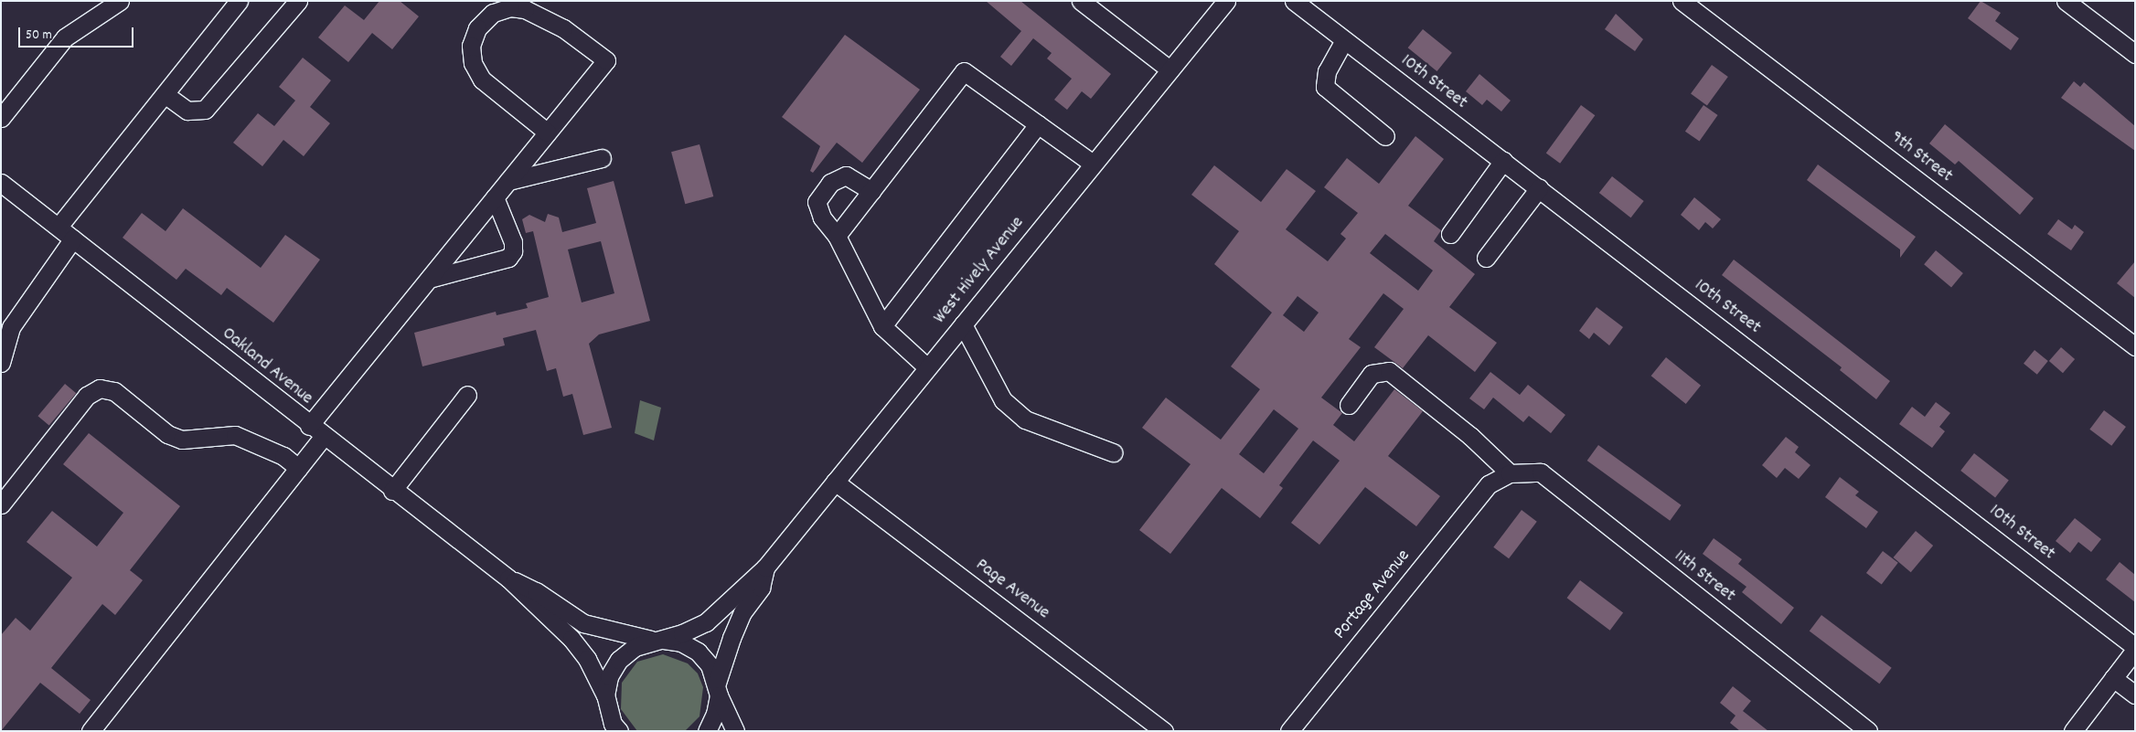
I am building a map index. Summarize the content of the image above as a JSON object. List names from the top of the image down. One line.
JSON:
{"streets":{"street":["10th Street","9th Street","West Hively Avenue","Oakland Avenue","11th Street","Page Avenue","Portage Avenue"]},"crossings":[["West Hively Avenue","Page Avenue"],["11th Street","Portage Avenue"]],"scale_bar":"50 m"}
